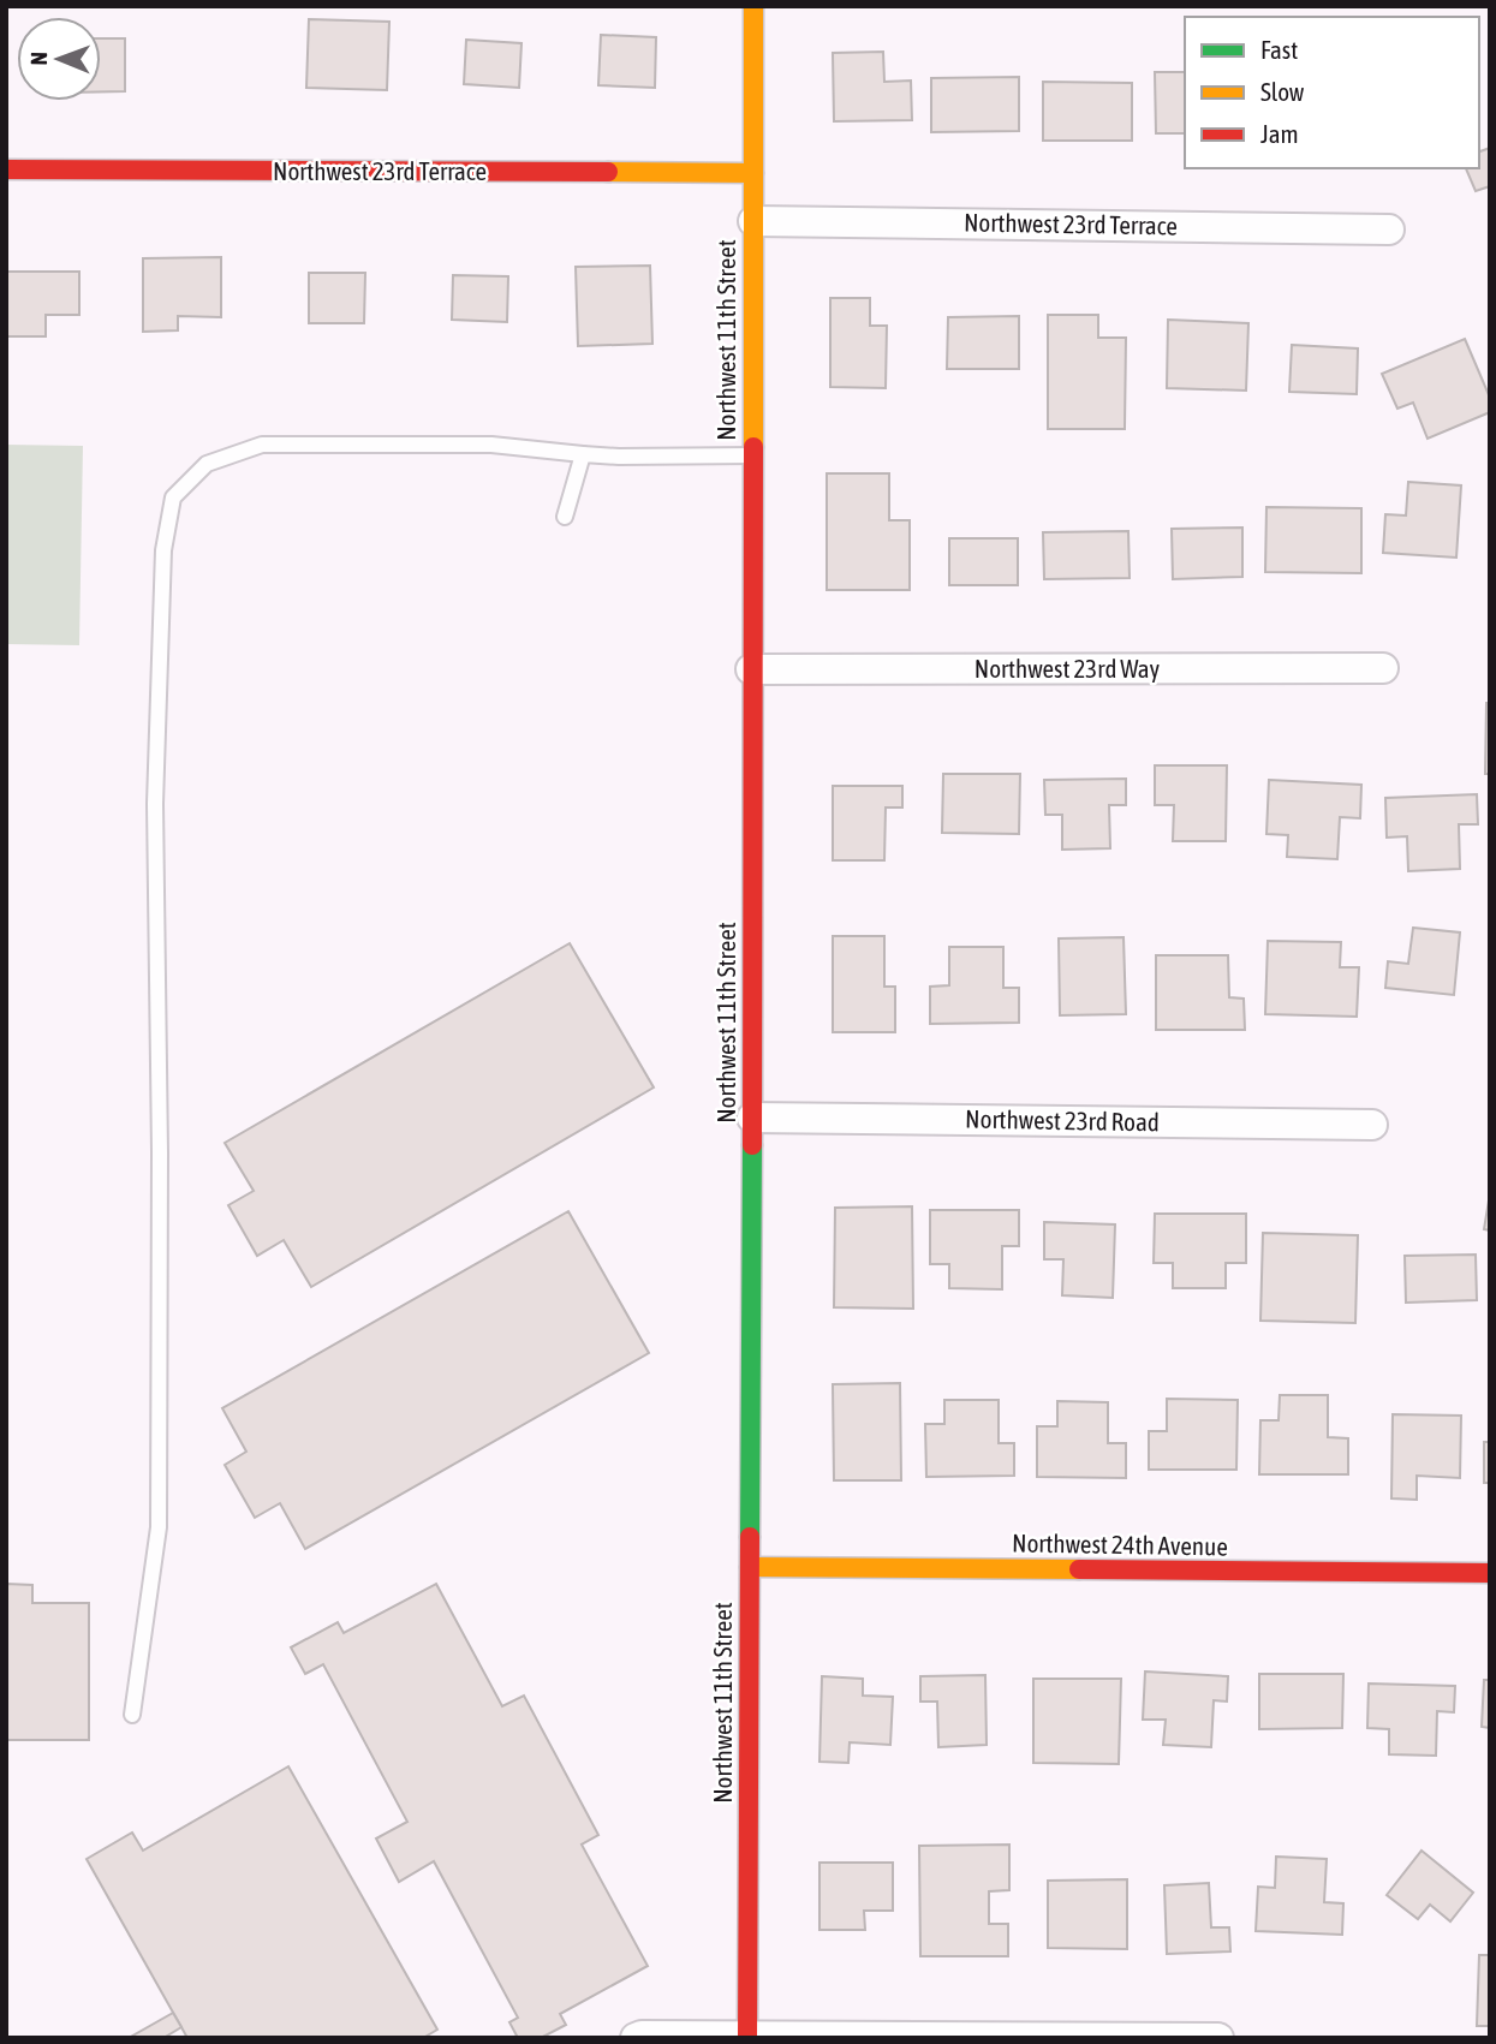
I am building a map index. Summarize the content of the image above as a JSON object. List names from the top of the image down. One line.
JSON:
{"streets":{"street":["Northwest 23rd Terrace","Northwest 11th Street","Northwest 23rd Way","Northwest 23rd Road","Northwest 24th Avenue"]},"crossings":[["Northwest 23rd Terrace","Northwest 11th Street"],["Northwest 11th Street","Northwest 23rd Way"],["Northwest 11th Street","Northwest 23rd Road"],["Northwest 11th Street","Northwest 24th Avenue"]],"legend":["Fast","Slow","Jam"],"north":"left"}
